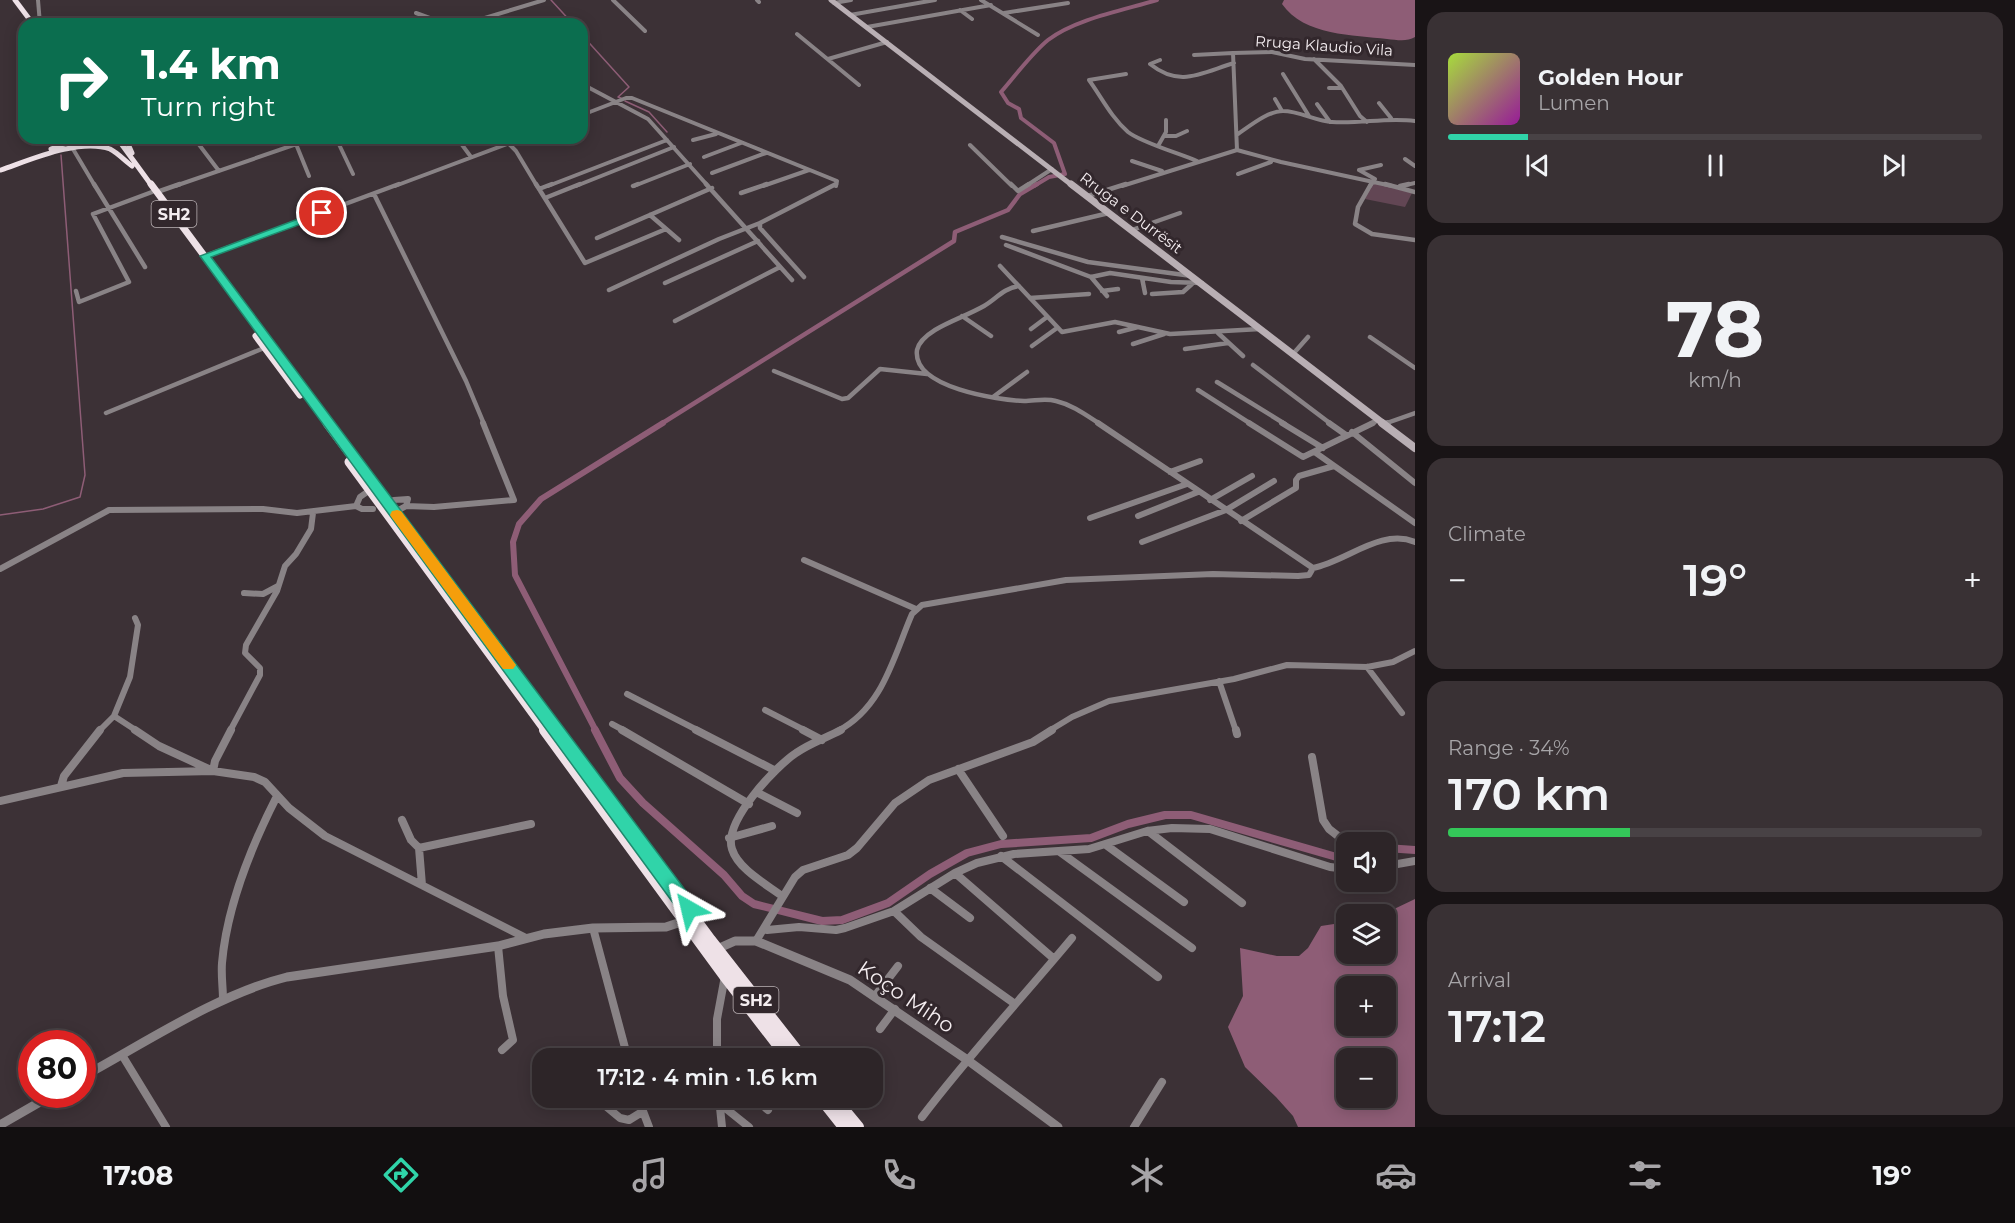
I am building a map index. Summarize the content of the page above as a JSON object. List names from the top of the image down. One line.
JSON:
{"streets":{"highway":["SH2"],"main road":["Rruga e Durrësit"],"street":["Rruga Klaudio Vila","Koço Miho"]},"crossings":[["SH2","Koço Miho"]],"page":{"turn":["1.4 km","Turn right"],"song":["Golden Hour","Lumen"],"tile":[["78","km/h"],"Climate",["Range · 34%","170 km"],["Arrival","17:12"]],"heat":["−","19°","+"],"map_buttons":["+","−"],"limit":"80","trip":"17:12 · 4 min · 1.6 km","tabs":["17:08","19°"]}}
